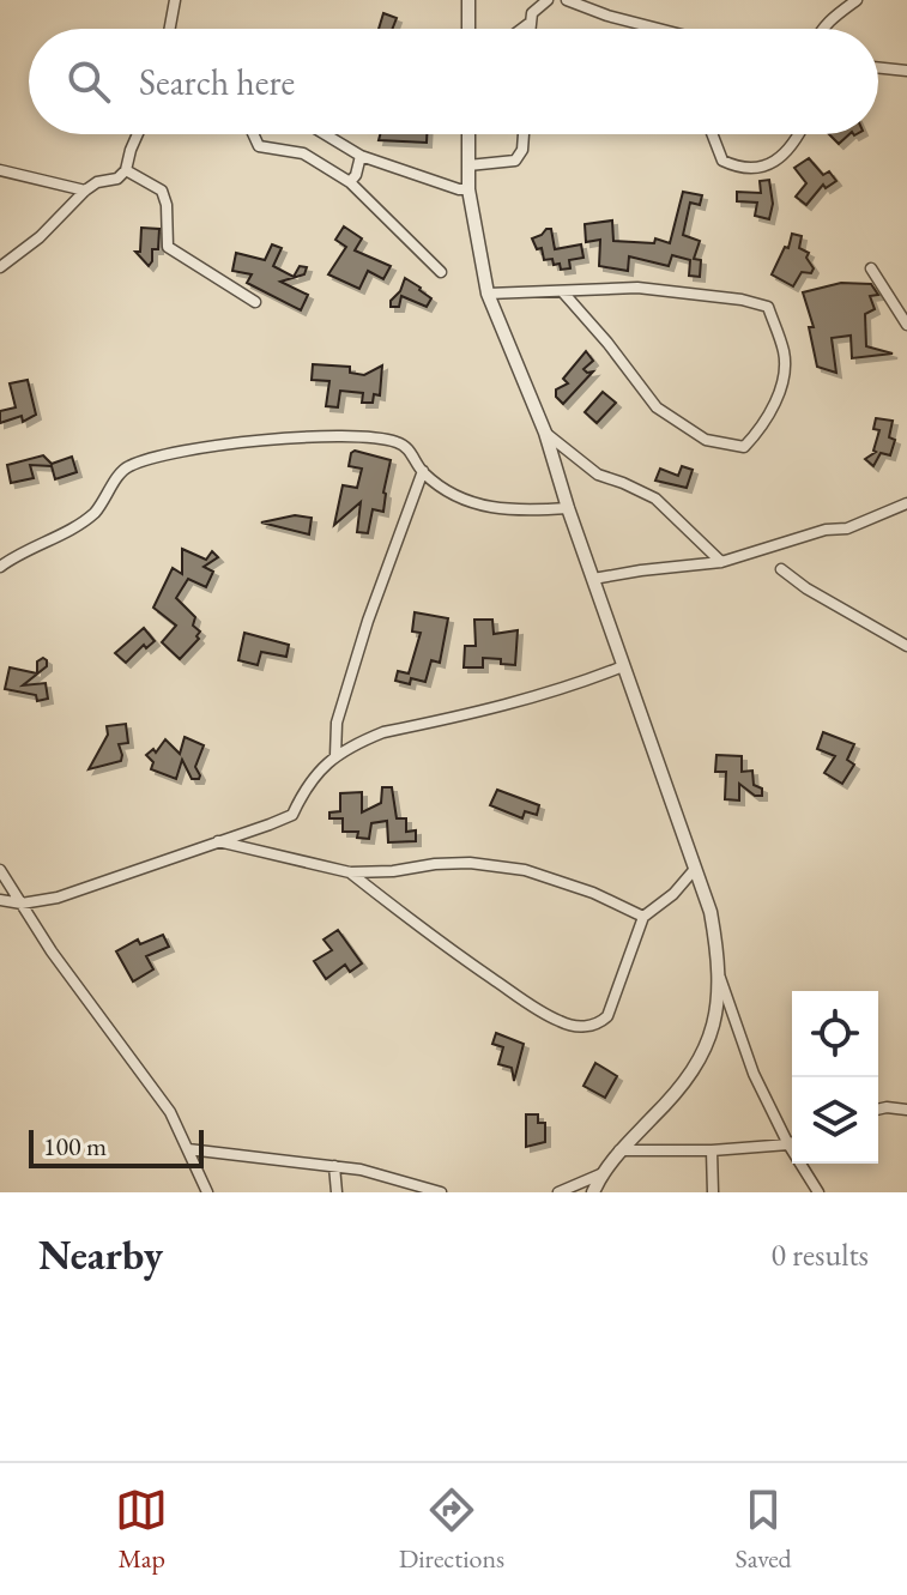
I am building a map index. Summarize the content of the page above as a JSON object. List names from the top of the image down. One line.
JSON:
{"scale_bar":"100 m","page":{"search":"Search here","scale":"100 m","heading":["Nearby","0 results"],"nav":["Map","Directions","Saved"]}}
